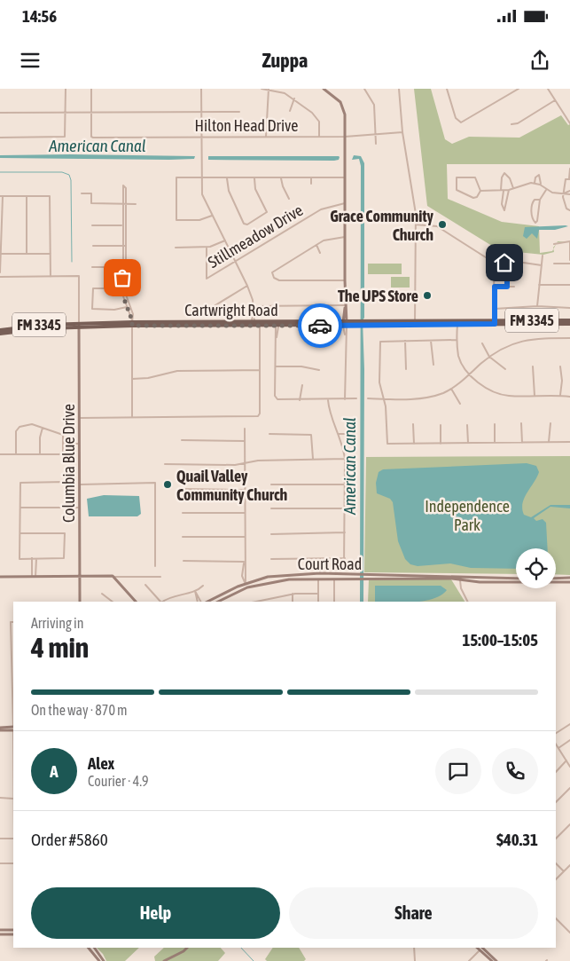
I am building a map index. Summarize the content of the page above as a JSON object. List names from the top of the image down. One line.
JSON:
{"streets":{"main road":["Cartwright Road","FM 3345"],"street":["Hilton Head Drive","Stillmeadow Drive","Columbia Blue Drive","Court Road"]},"crossings":[["Cartwright Road","Columbia Blue Drive"]],"water":["American Canal"],"parks":["Independence Park"],"places":["Grace Community Church","The UPS Store","Quail Valley Community Church"],"page":{"status":"14:56","header":"Zuppa","heading":["4 min","Arriving in","15:00–15:05"],"panel":["Alex","Courier · 4.9","Order #5860","$40.31"],"bar":"On the way · 870 m","round":"A","buttons":["Help","Share"]}}
